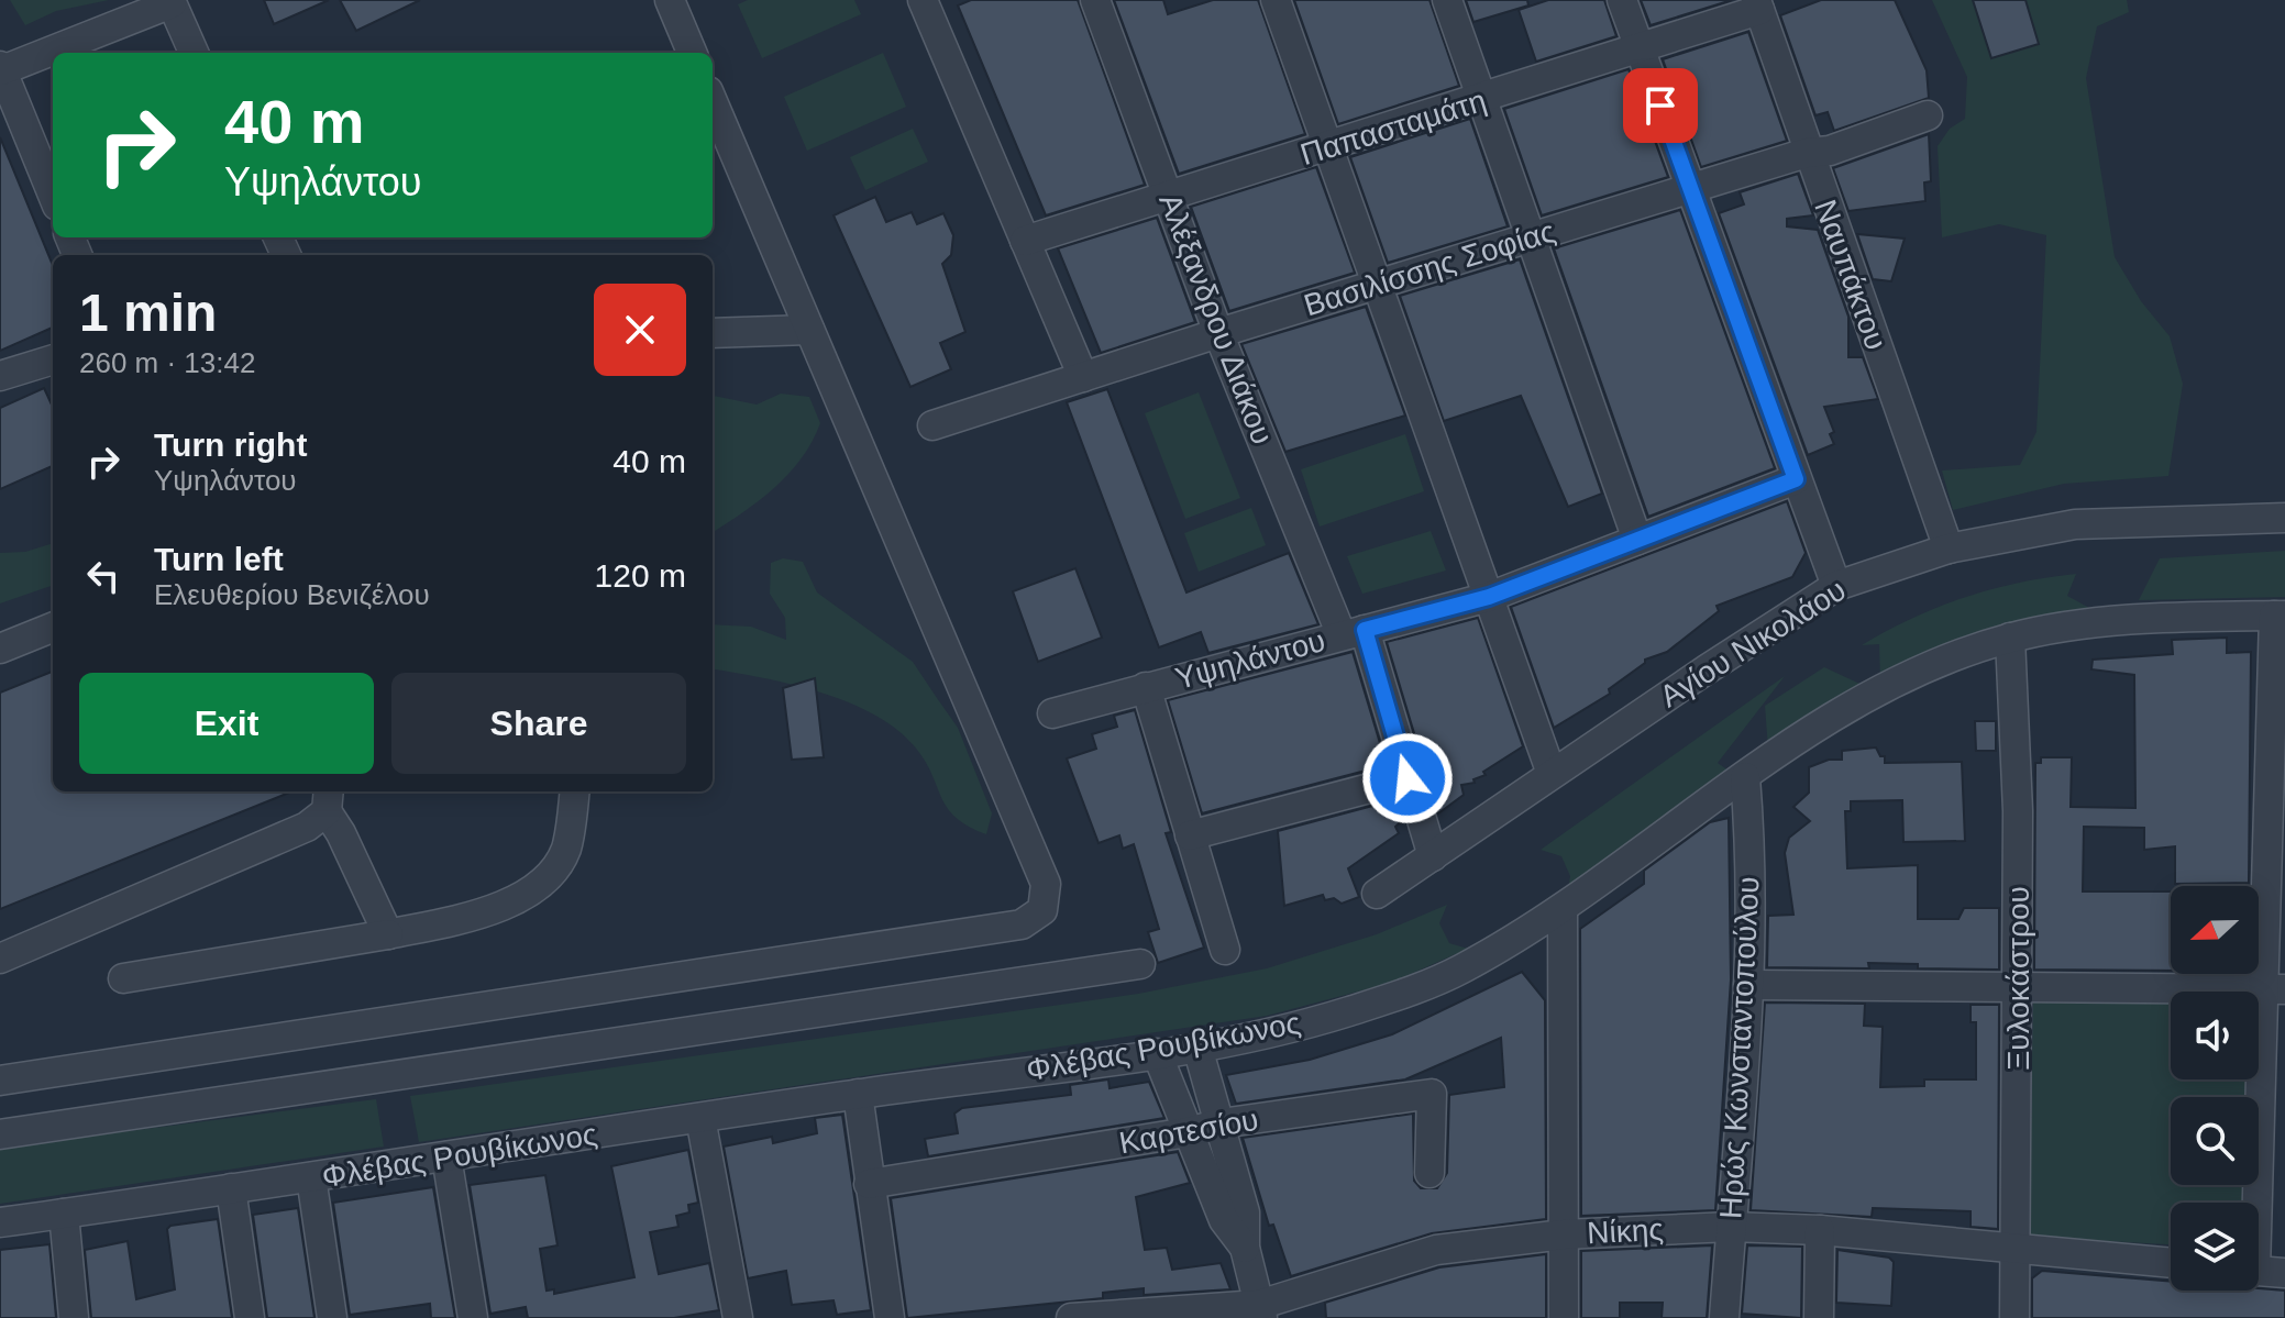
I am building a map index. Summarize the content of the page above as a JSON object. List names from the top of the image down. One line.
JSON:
{"streets":{"street":["Παπασταμάτη","Βασιλίσσης Σοφίας","Ναυπάκτου","Αλέξανδρου Διάκου","Αγίου Νικολάου","Υψηλάντου","Ξυλοκάστρου","Φλέβας Ρουβίκωνος","Ηρώς Κωνσταντοπούλου","Καρτεσίου","Νίκης"]},"crossings":[["Παπασταμάτη","Ναυπάκτου"],["Παπασταμάτη","Αλέξανδρου Διάκου"],["Βασιλίσσης Σοφίας","Ναυπάκτου"],["Βασιλίσσης Σοφίας","Αλέξανδρου Διάκου"],["Ναυπάκτου","Αγίου Νικολάου"],["Αλέξανδρου Διάκου","Αγίου Νικολάου"],["Αλέξανδρου Διάκου","Υψηλάντου"],["Ξυλοκάστρου","Φλέβας Ρουβίκωνος"],["Ξυλοκάστρου","Νίκης"],["Φλέβας Ρουβίκωνος","Ηρώς Κωνσταντοπούλου"],["Ηρώς Κωνσταντοπούλου","Νίκης"]],"north":"left","page":{"turn":["40 m","Υψηλάντου"],"heading":["1 min","260 m · 13:42"],"list":[{"name":"Turn right","note":"Υψηλάντου","value":"40 m"},{"name":"Turn left","note":"Ελευθερίου Βενιζέλου","value":"120 m"}],"buttons":["Exit","Share"]}}
